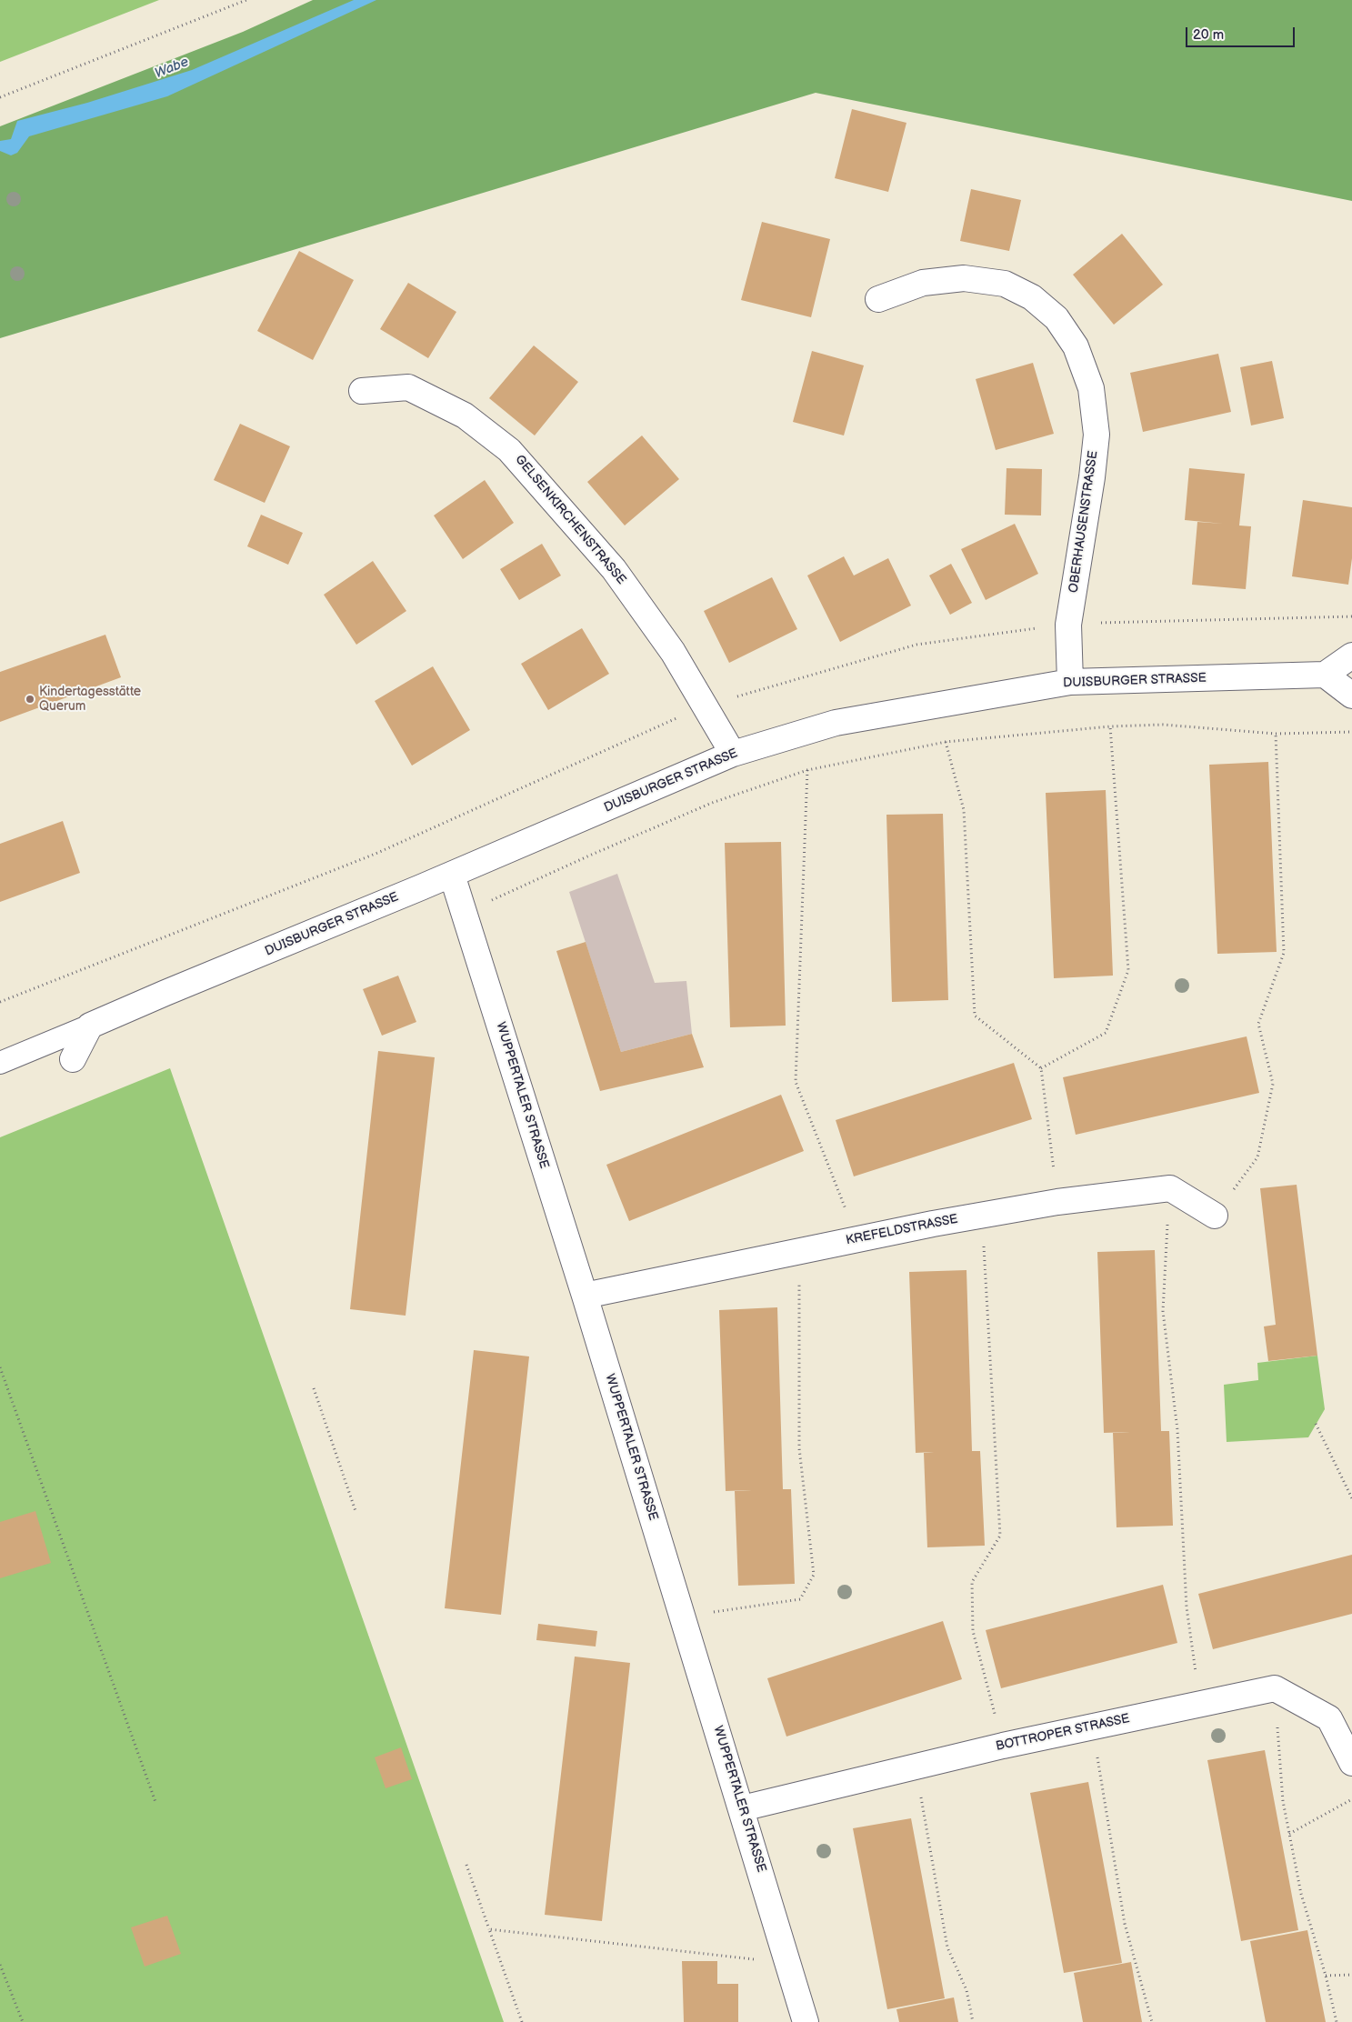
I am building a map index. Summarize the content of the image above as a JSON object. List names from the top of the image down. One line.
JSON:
{"streets":{"street":["GELSENKIRCHENSTRASSE","OBERHAUSENSTRASSE","DUISBURGER STRASSE","WUPPERTALER STRASSE","KREFELDSTRASSE","BOTTROPER STRASSE"]},"crossings":[["GELSENKIRCHENSTRASSE","DUISBURGER STRASSE"],["OBERHAUSENSTRASSE","DUISBURGER STRASSE"],["DUISBURGER STRASSE","WUPPERTALER STRASSE"],["WUPPERTALER STRASSE","KREFELDSTRASSE"],["WUPPERTALER STRASSE","BOTTROPER STRASSE"]],"water":["Wabe"],"places":["Kindertagesstätte Querum"],"scale_bar":"20 m"}
